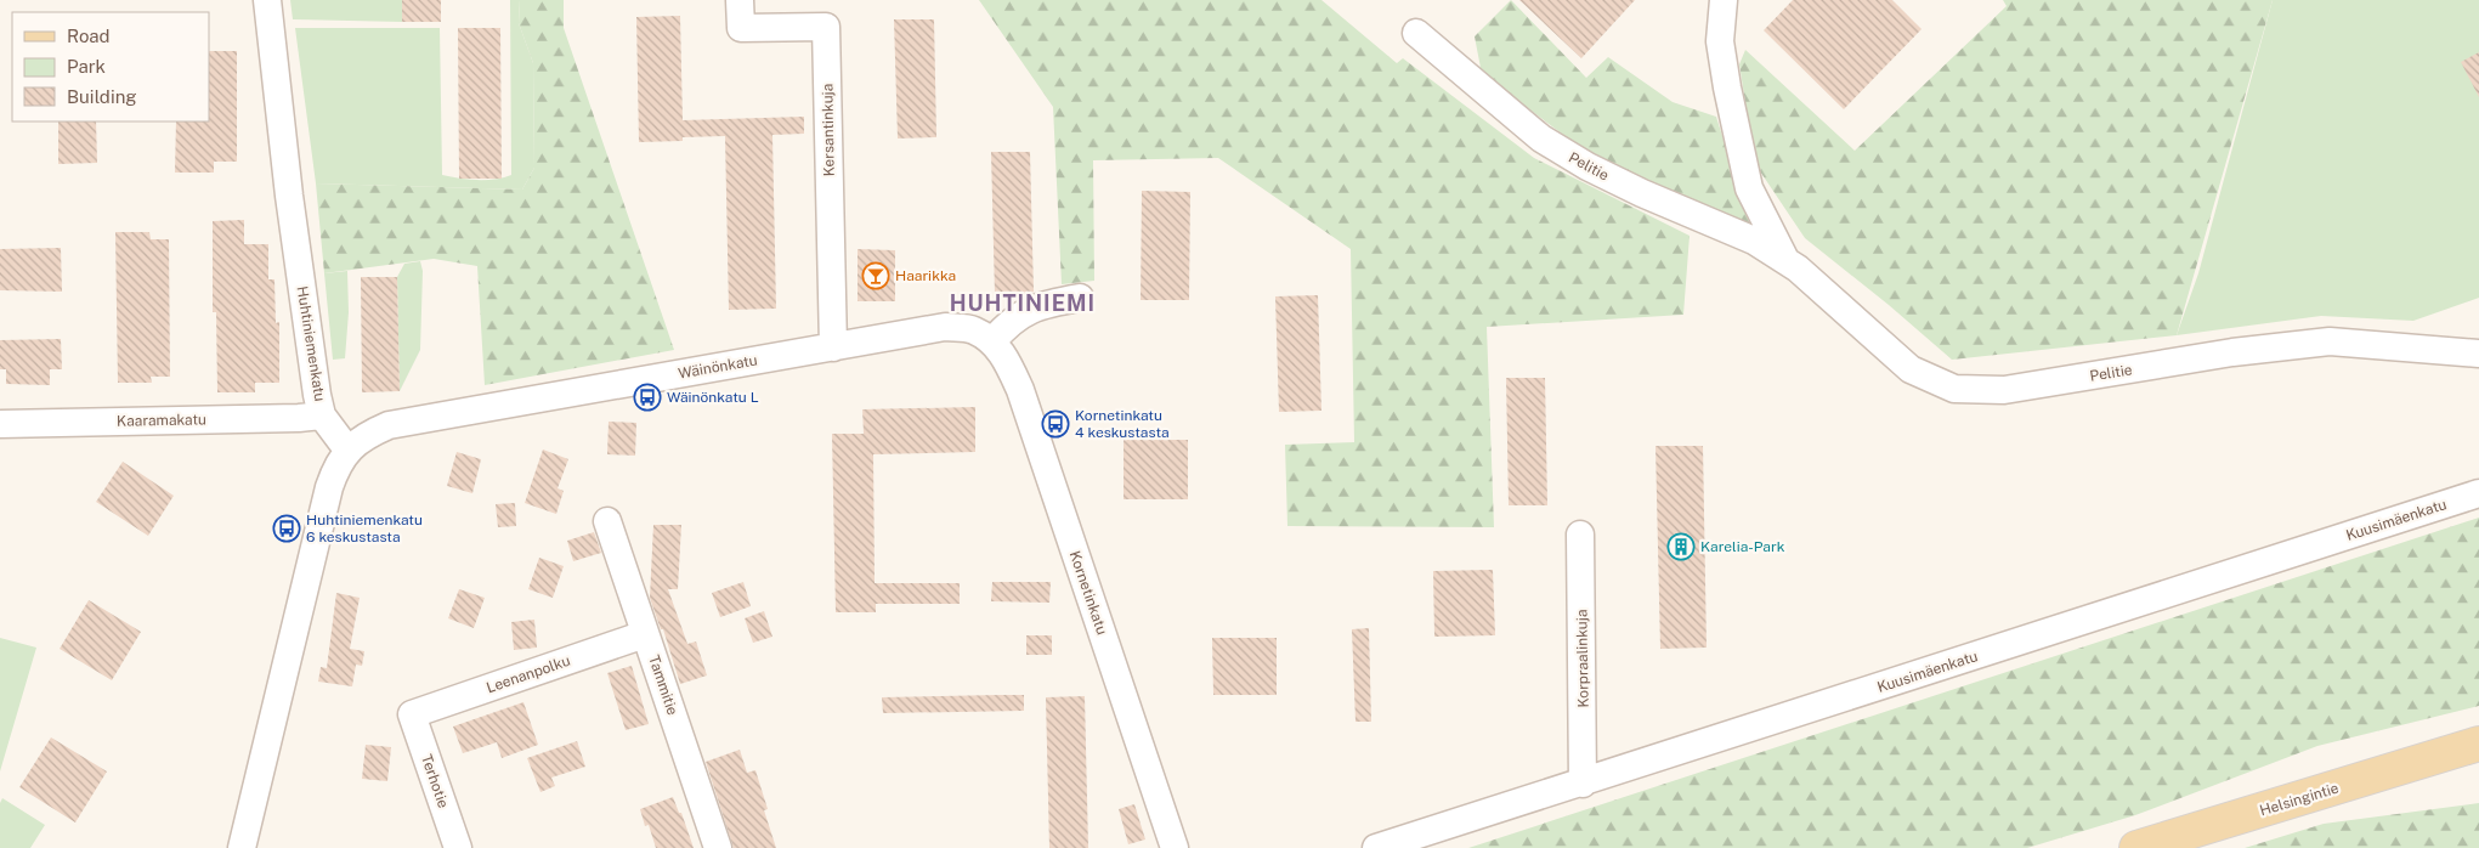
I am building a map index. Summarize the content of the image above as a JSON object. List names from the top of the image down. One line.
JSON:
{"streets":{"main road":["Helsingintie"],"street":["Kersantinkuja","Pelitie","Huhtiniemenkatu","Wäinönkatu","Kaaramakatu","Kuusimäenkatu","Kornetinkatu","Korpraalinkuja","Leenanpolku","Tammitie","Terhotie"]},"crossings":[["Kersantinkuja","Wäinönkatu"],["Huhtiniemenkatu","Wäinönkatu"],["Huhtiniemenkatu","Kaaramakatu"],["Wäinönkatu","Kornetinkatu"],["Kuusimäenkatu","Korpraalinkuja"],["Leenanpolku","Tammitie"],["Leenanpolku","Terhotie"]],"districts":["HUHTINIEMI"],"places":{"bar":["Haarikka"],"bus stop":["Wäinönkatu L","Kornetinkatu 4 keskustasta","Huhtiniemenkatu 6 keskustasta"],"building":["Karelia-Park"]},"legend":["Road","Park","Building"]}
